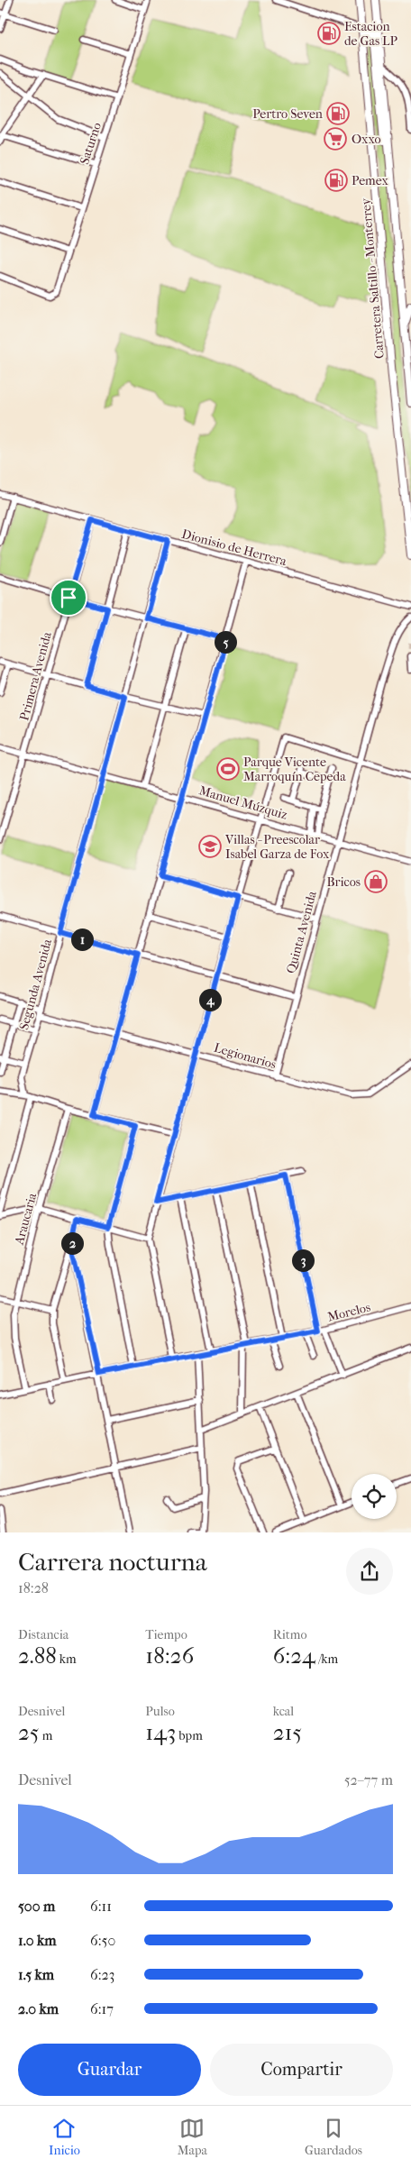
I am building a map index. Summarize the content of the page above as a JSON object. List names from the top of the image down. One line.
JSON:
{"streets":{"main road":["Carretera Saltillo - Monterrey"],"street":["Saturno","Dionisio de Herrera","Primera Avenida","Manuel Múzquiz","Quinta Avenida","Segunda Avenida","Legionarios","Araucaria","Morelos"]},"crossings":[["Dionisio de Herrera","Primera Avenida"],["Dionisio de Herrera","Segunda Avenida"],["Primera Avenida","Manuel Múzquiz"],["Manuel Múzquiz","Quinta Avenida"],["Manuel Múzquiz","Segunda Avenida"],["Quinta Avenida","Legionarios"],["Segunda Avenida","Legionarios"],["Araucaria","Morelos"]],"places":{"fuel station":["Estacion de Gas LP","Pertro Seven","Pemex"],"supermarket":["Oxxo"],"sports":["Parque Vicente Marroquín Cepeda"],"school or university":["Villas - Preescolar Isabel Garza de Fox"],"shop":["Bricos"]},"page":{"pins":["5","1","4","2","3"],"heading":["Carrera nocturna","18:28"],"stats":[["Distancia","2.88 km"],["Tiempo","18:26"],["Ritmo","6:24 /km"],["Desnivel","25 m"],["Pulso","143 bpm"],["kcal","215"]],"chart":["Desnivel","52–77 m"],"list":[{"name":"500 m","note":"6:11"},{"name":"1.0 km","note":"6:50"},{"name":"1.5 km","note":"6:23"},{"name":"2.0 km","note":"6:17"}],"buttons":["Guardar","Compartir"],"tabs":["Inicio","Mapa","Guardados"]}}
